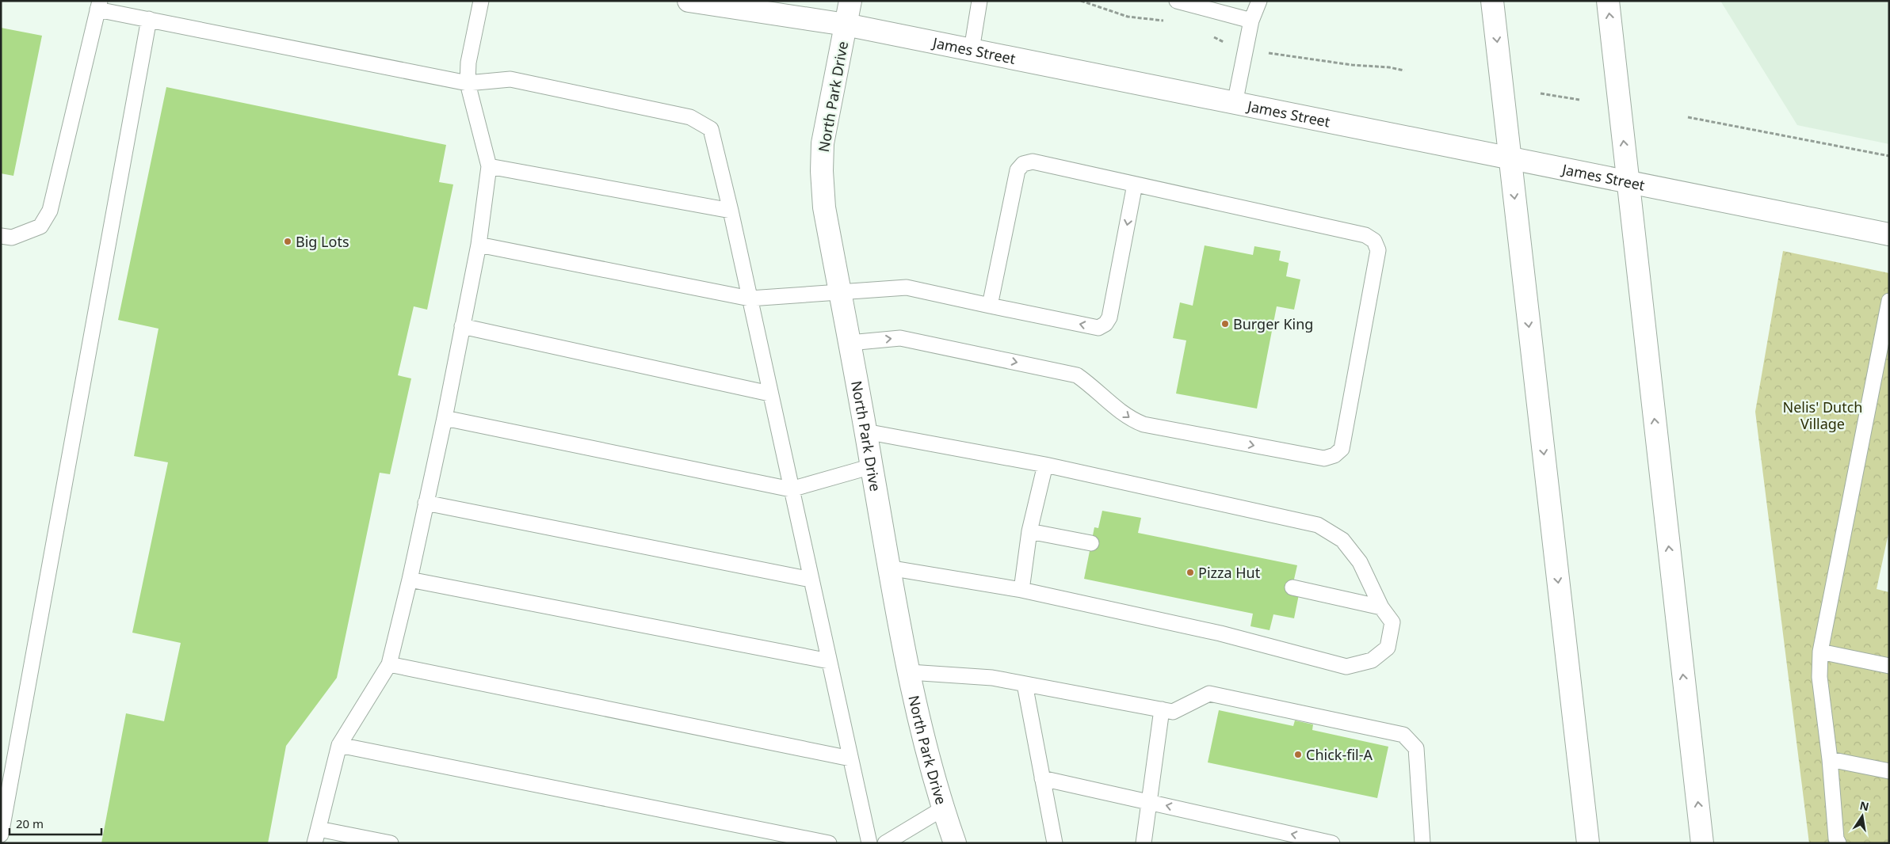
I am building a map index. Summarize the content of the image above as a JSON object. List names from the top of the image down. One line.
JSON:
{"streets":{"main road":["James Street","North Park Drive"]},"crossings":[["James Street","North Park Drive"]],"parks":["Nelis' Dutch Village"],"places":["Big Lots","Burger King","Pizza Hut","Chick-fil-A"],"scale_bar":"20 m","north":"top"}
